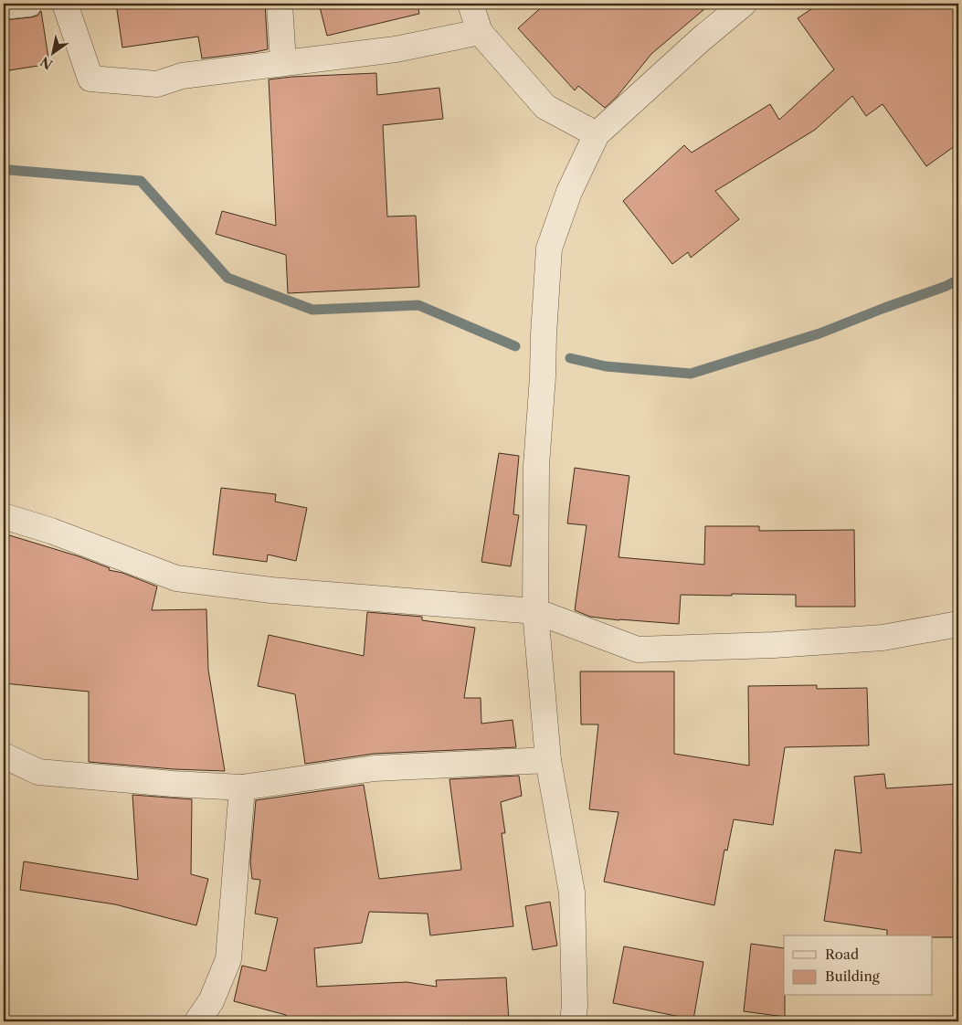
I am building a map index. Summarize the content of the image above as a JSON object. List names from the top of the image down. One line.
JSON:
{"legend":["Road","Building"],"north":"bottom left"}
